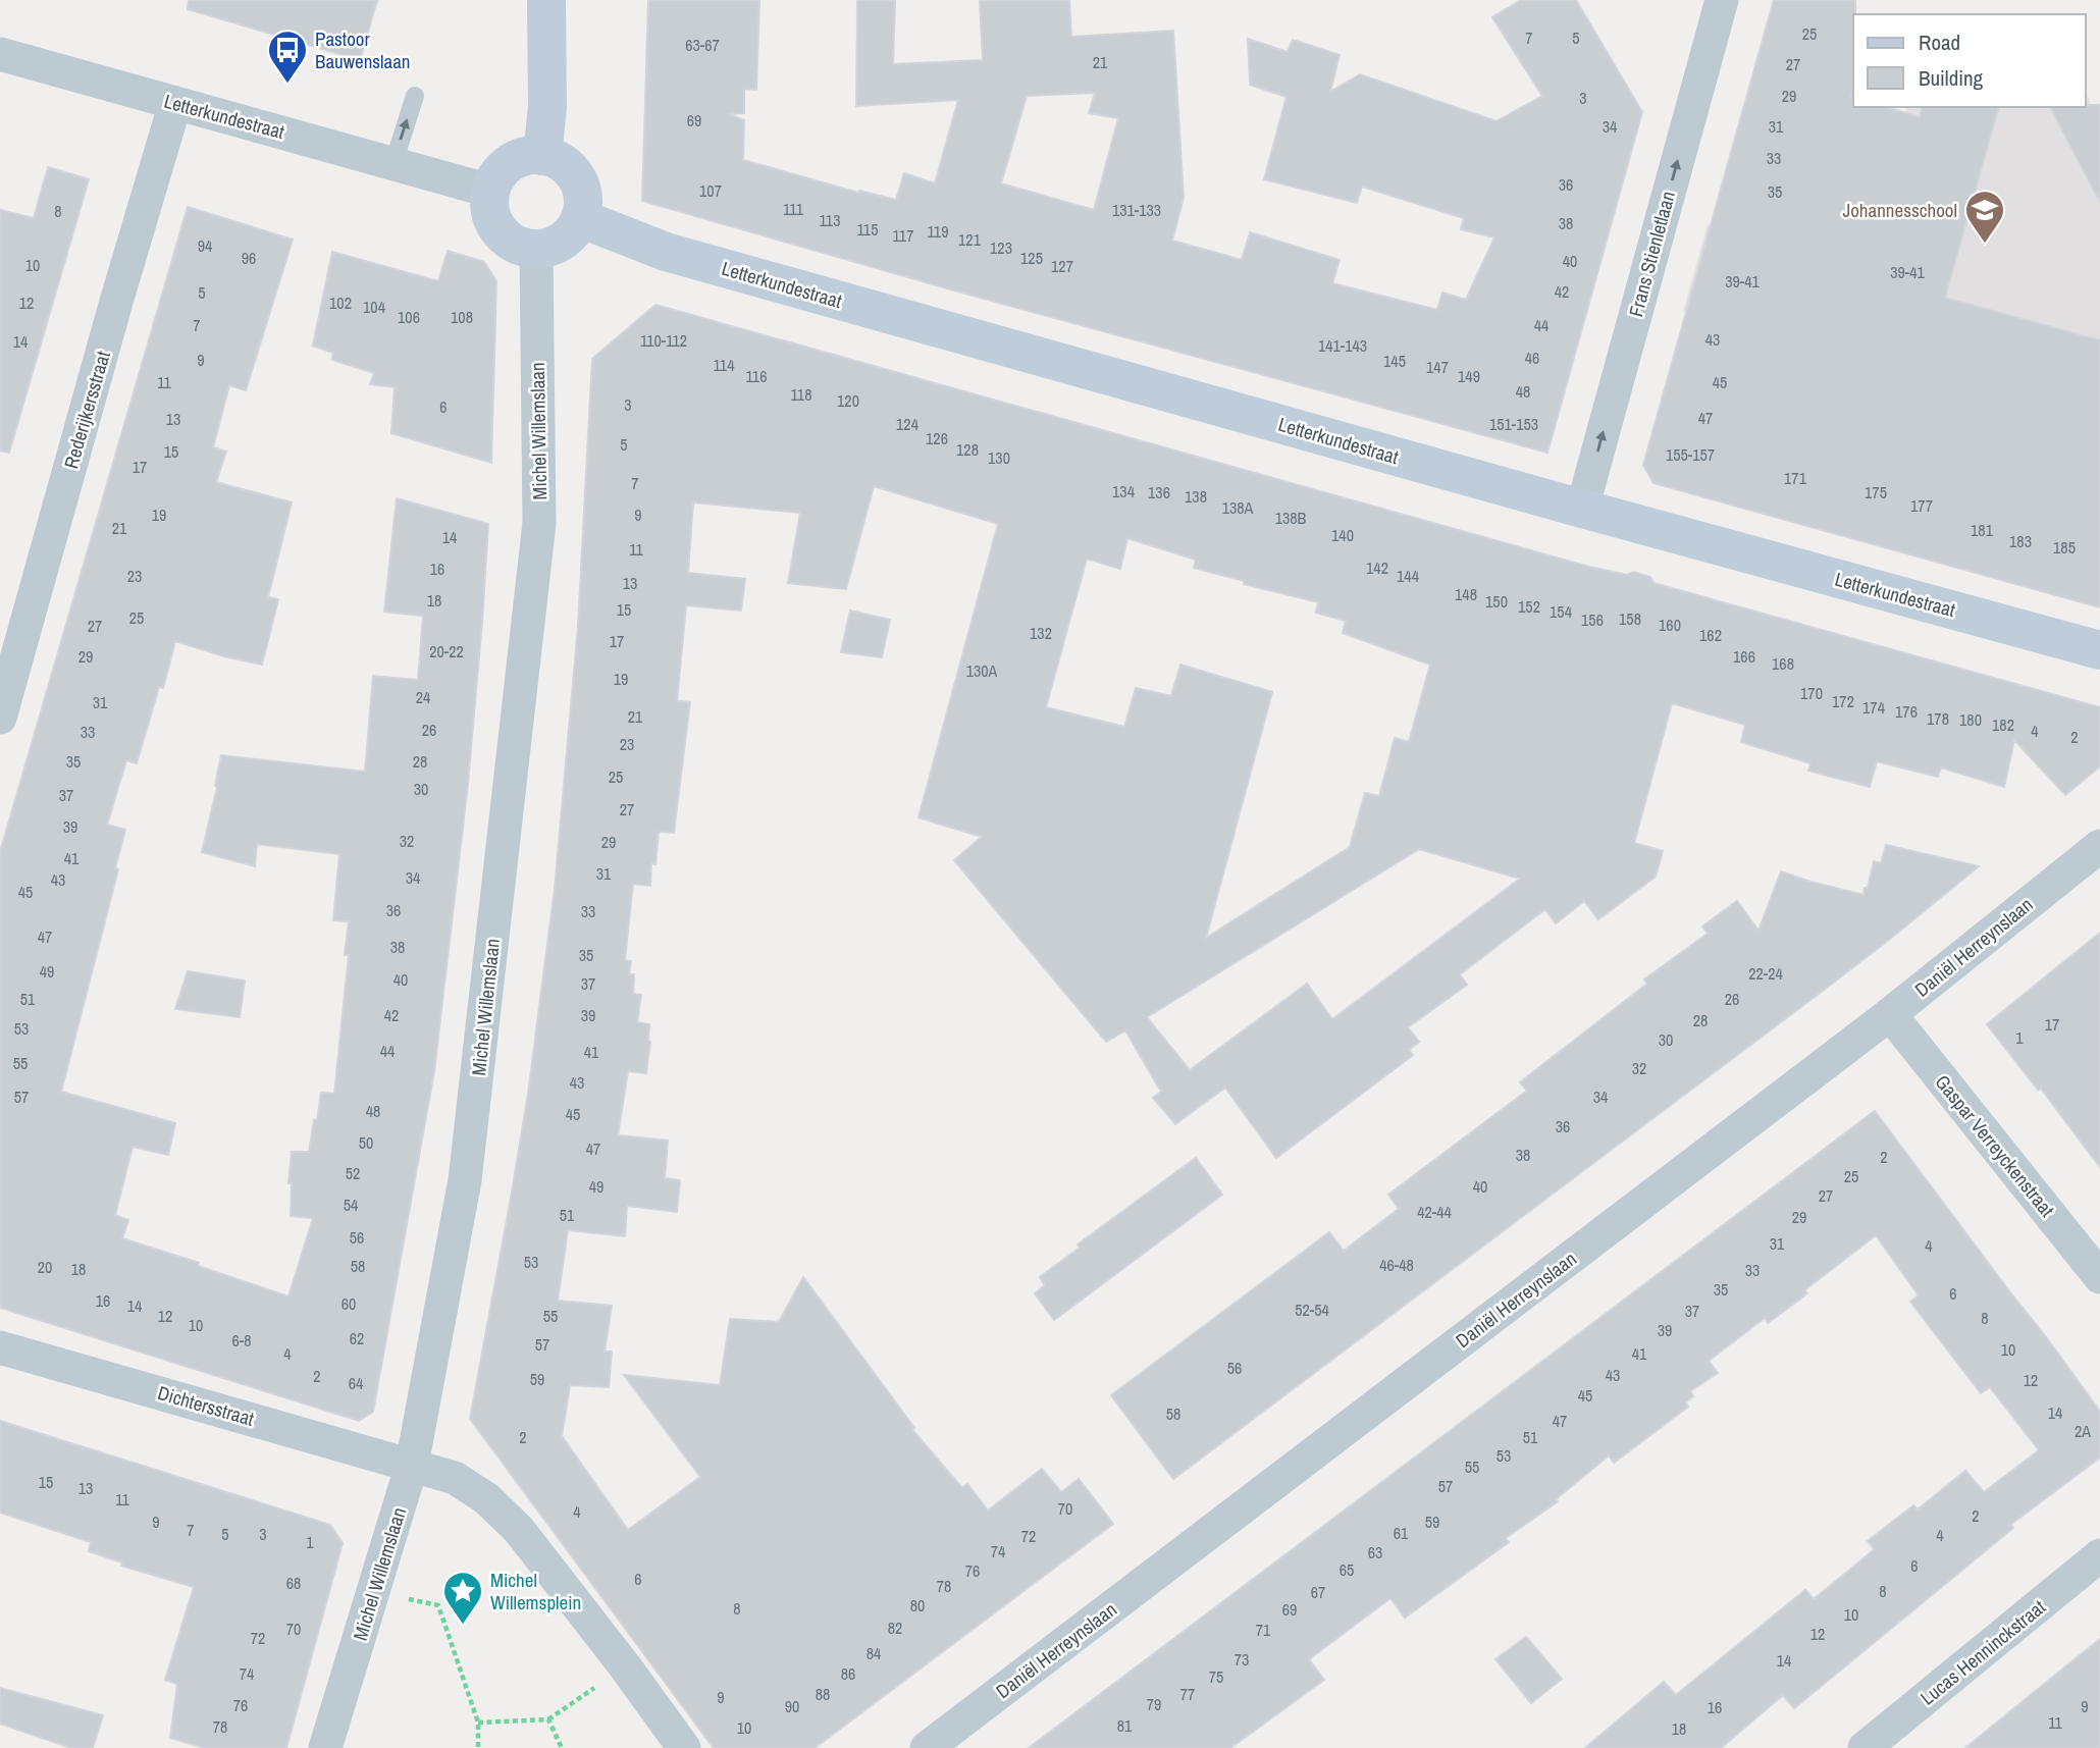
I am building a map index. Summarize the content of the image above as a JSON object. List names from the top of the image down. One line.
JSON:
{"streets":{"street":["Letterkundestraat","Frans Stienletlaan","Rederijkersstraat","Michel Willemslaan","Daniël Herreynslaan","Gaspar Verreyckenstraat","Dichtersstraat","Lucas Henninckstraat"]},"crossings":[["Letterkundestraat","Frans Stienletlaan"],["Letterkundestraat","Rederijkersstraat"],["Letterkundestraat","Michel Willemslaan"],["Michel Willemslaan","Dichtersstraat"],["Daniël Herreynslaan","Gaspar Verreyckenstraat"]],"one_way":["Frans Stienletlaan"],"places":{"bus stop":["Pastoor Bauwenslaan"],"school or university":["Johannesschool"],"place":["Michel Willemsplein"]},"house_numbers":["25","7","5","63-67","21","27","29","3","69","34","31","33","36","107","35","111","131-133","8","113","38","115","119","117","121","94","123","96","125","40","10","127","39-41","39-41","42","5","12","102","104","106","108","7","44","43","110-112","14","141-143","46","9","145","114","147","116","149","11","45","48","118","120","3","6","47","13","124","151-153","126","5","128","15","155-157","130","17","171","7","134","136","175","138","177","138A","19","9","138B","21","181","140","14","183","185","11","142","16","23","144","13","148","18","150","152","15","154","25","158","156","160","27","132","162","17","20-22","29","166","168","130A","19","170","24","172","31","174","176","21","178","180","182","26","4","33","2","23","35","28","25","30","37","27","39","32","29","41","31","34","43","45","36","33","47","38","35","49","22-24","40","37","51","26","42","39","28","17","53","1","30","44","41","55","32","43","57","34","48","45","36","50","47","38","2","52","25","49","40","27","54","42-44","51","29","56","31","4","53","46-48","58","20","18","33","35","6","16","60","14","52-54","37","12","55","8","10","39","62","6-8","57","10","4","41","56","43","2","59","12","64","45","14","58","47","2A","2","51","53","55","15","57","13","11","70","4","2","9","59","7","61","5","3","4","72","1","74","63","6","65","76","6","68","78","8","67","80","8","69","10","82","70","71","12","72","84","73","14","74","86","75","88","77","9","79","76","90","9","16","11","81","78","10","18"],"legend":["Road","Building"]}
